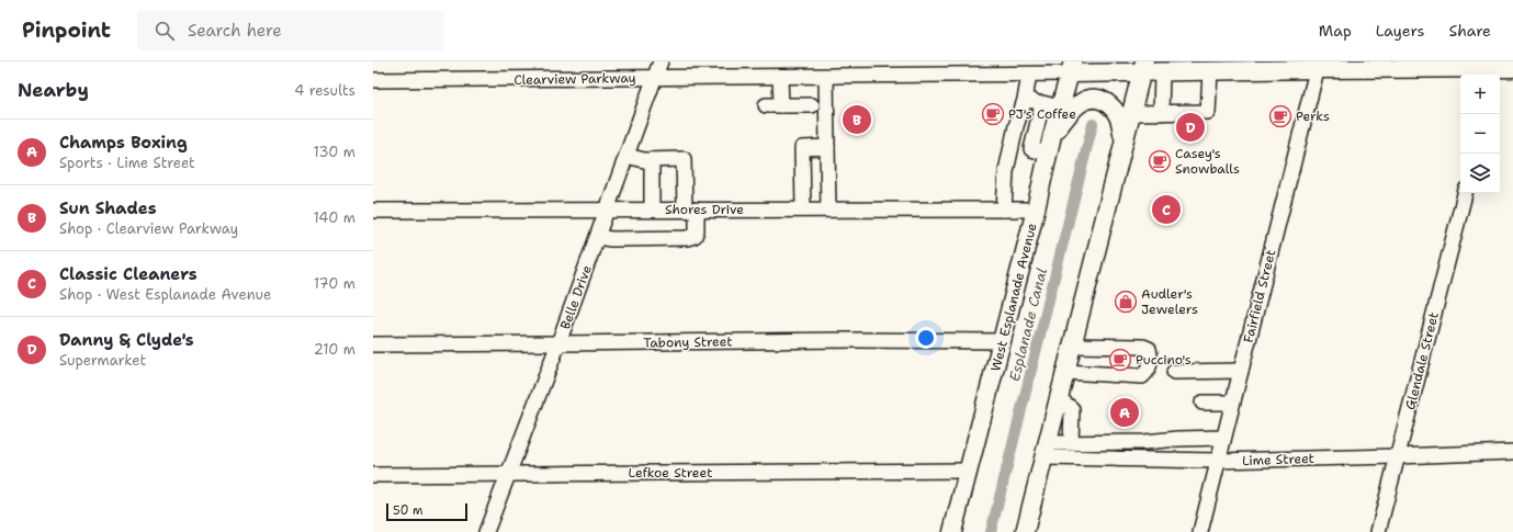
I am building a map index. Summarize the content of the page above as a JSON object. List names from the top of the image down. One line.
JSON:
{"streets":{"main road":["Clearview Parkway","West Esplanade Avenue"],"street":["Shores Drive","Fairfield Street","Belle Drive","Tabony Street","Glendale Street","Lime Street","Lefkoe Street"]},"crossings":[["Clearview Parkway","Fairfield Street"],["Clearview Parkway","Belle Drive"],["Clearview Parkway","West Esplanade Avenue"],["Shores Drive","Belle Drive"],["Shores Drive","West Esplanade Avenue"],["Fairfield Street","Lime Street"],["Belle Drive","Tabony Street"],["Belle Drive","Lefkoe Street"],["West Esplanade Avenue","Tabony Street"],["West Esplanade Avenue","Lefkoe Street"],["Glendale Street","Lime Street"]],"water":["Esplanade Canal"],"places":{"cafe":["PJ's Coffee","Perks","Casey's Snowballs","Puccino's"],"shop":["Audler's Jewelers"]},"scale_bar":"50 m","page":{"header":"Pinpoint","search":"Search here","nav":["Map","Layers","Share"],"heading":["Nearby","4 results"],"map_buttons":["+","−"],"pins":["B","D","C","A"],"list":[{"mark":"A","name":"Champs Boxing","note":"Sports · Lime Street","value":"130 m"},{"mark":"B","name":"Sun Shades","note":"Shop · Clearview Parkway","value":"140 m"},{"mark":"C","name":"Classic Cleaners","note":"Shop · West Esplanade Avenue","value":"170 m"},{"mark":"D","name":"Danny & Clyde's","note":"Supermarket","value":"210 m"}],"scale":"50 m"}}
